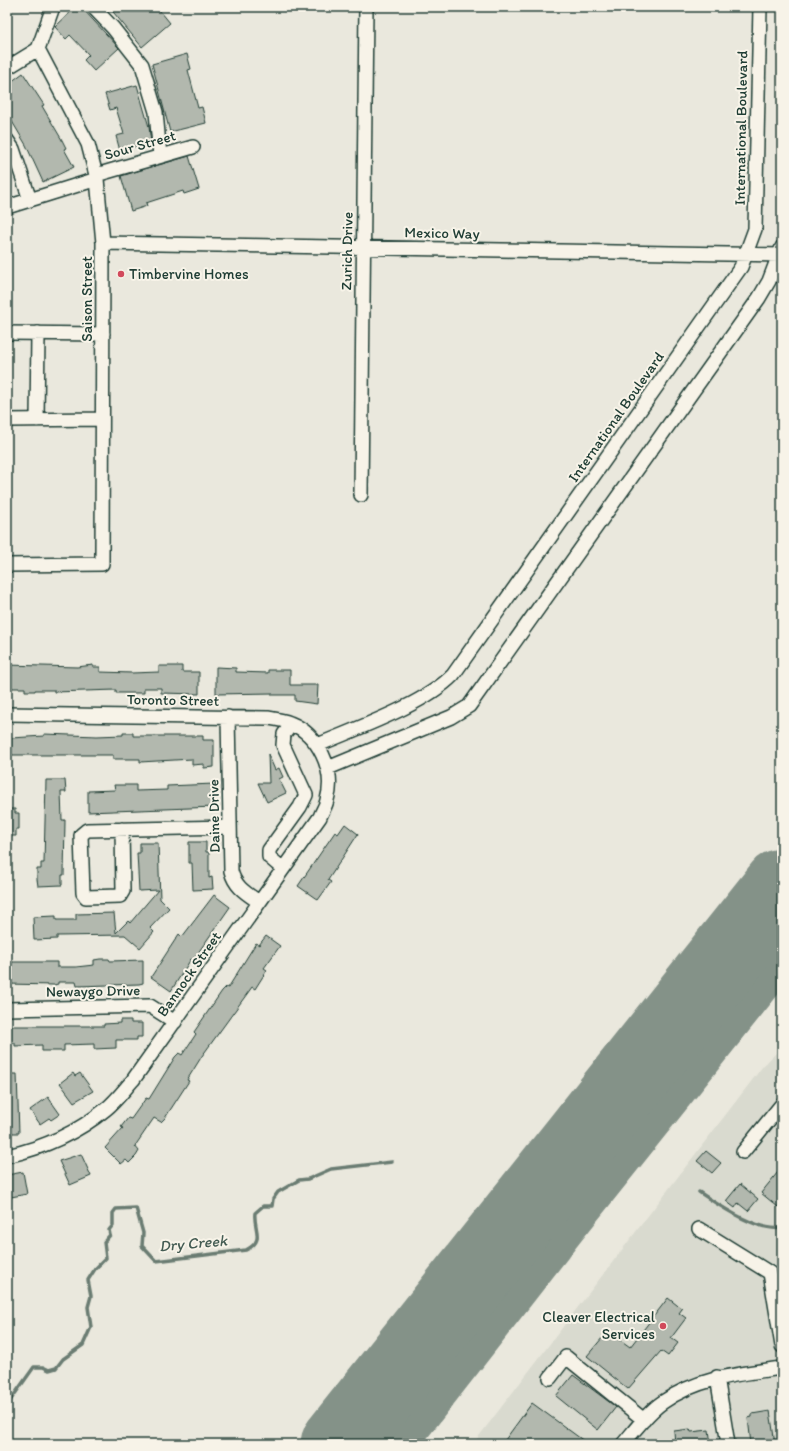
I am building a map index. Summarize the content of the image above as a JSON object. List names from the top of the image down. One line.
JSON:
{"streets":{"street":["International Boulevard","Sour Street","Mexico Way","Zurich Drive","Saison Street","Toronto Street","Daine Drive","Bannock Street","Newaygo Drive"]},"crossings":[["International Boulevard","Mexico Way"],["International Boulevard","Toronto Street"],["International Boulevard","Bannock Street"],["Sour Street","Saison Street"],["Mexico Way","Zurich Drive"],["Mexico Way","Saison Street"],["Toronto Street","Daine Drive"],["Toronto Street","Bannock Street"],["Daine Drive","Bannock Street"],["Bannock Street","Newaygo Drive"]],"water":["Dry Creek"],"places":["Timbervine Homes","Cleaver Electrical Services"]}
